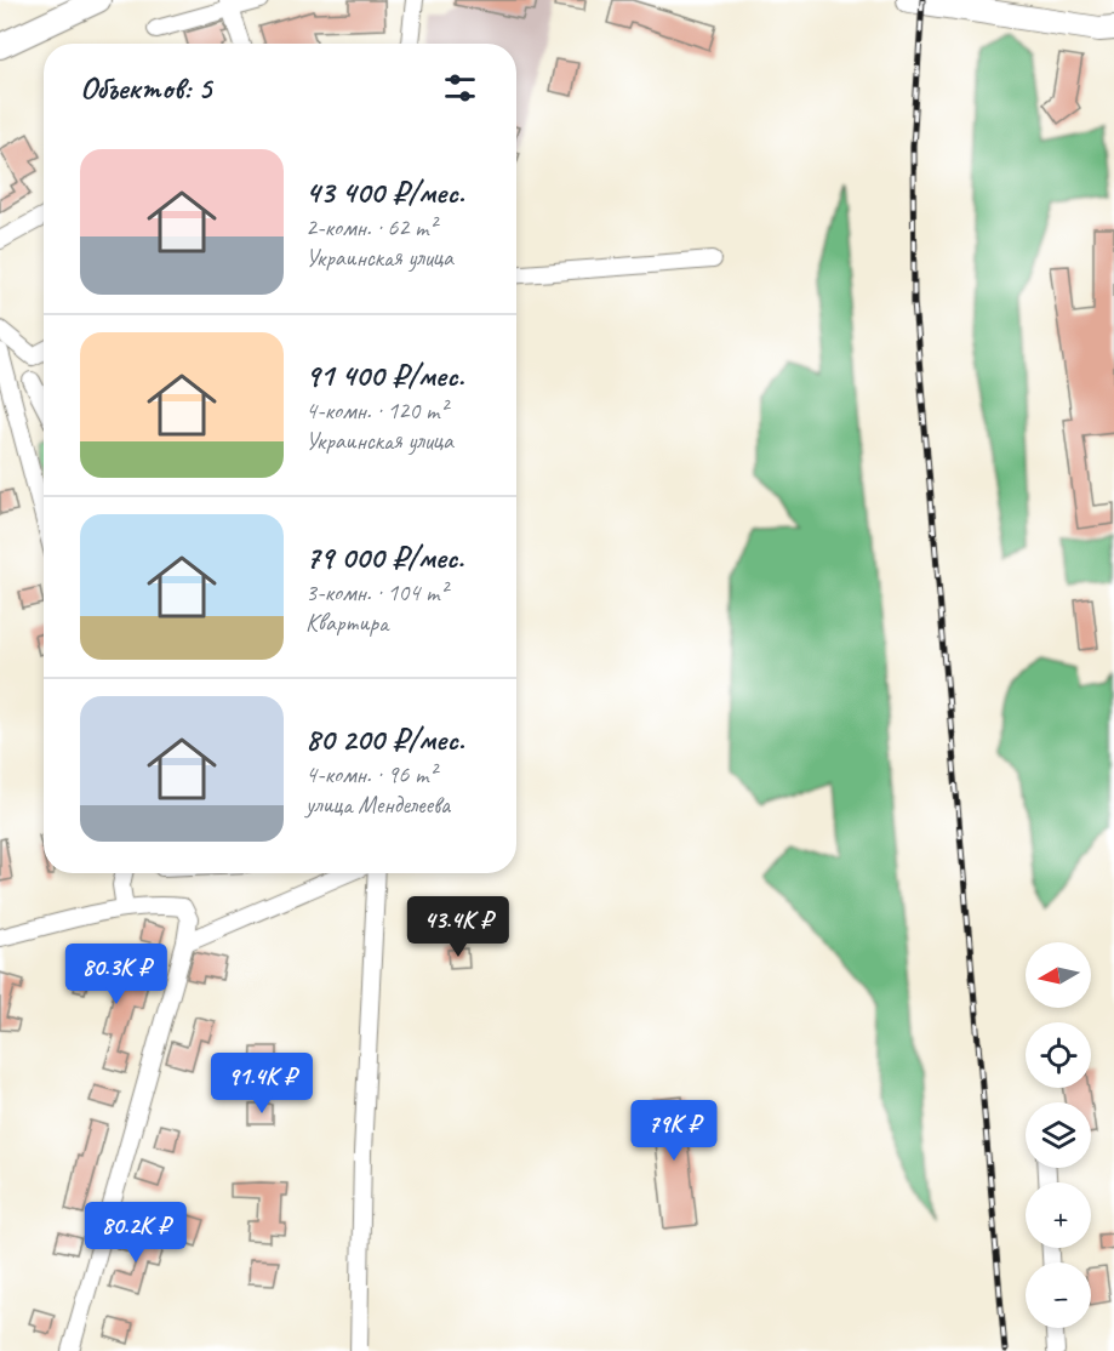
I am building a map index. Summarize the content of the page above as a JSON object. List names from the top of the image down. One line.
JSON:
{"north":"left","page":{"heading":"Объектов: 5","list":[{"name":"43 400 ₽/мес.","note":"2-комн. · 62 m² · Украинская улица"},{"name":"91 400 ₽/мес.","note":"4-комн. · 120 m² · Украинская улица"},{"name":"79 000 ₽/мес.","note":"3-комн. · 104 m² · Квартира"},{"name":"80 200 ₽/мес.","note":"4-комн. · 96 m² · улица Менделеева"}],"price":["43.4K ₽","80.3K ₽","91.4K ₽","79K ₽","80.2K ₽"],"map_buttons":["+","−"]}}
